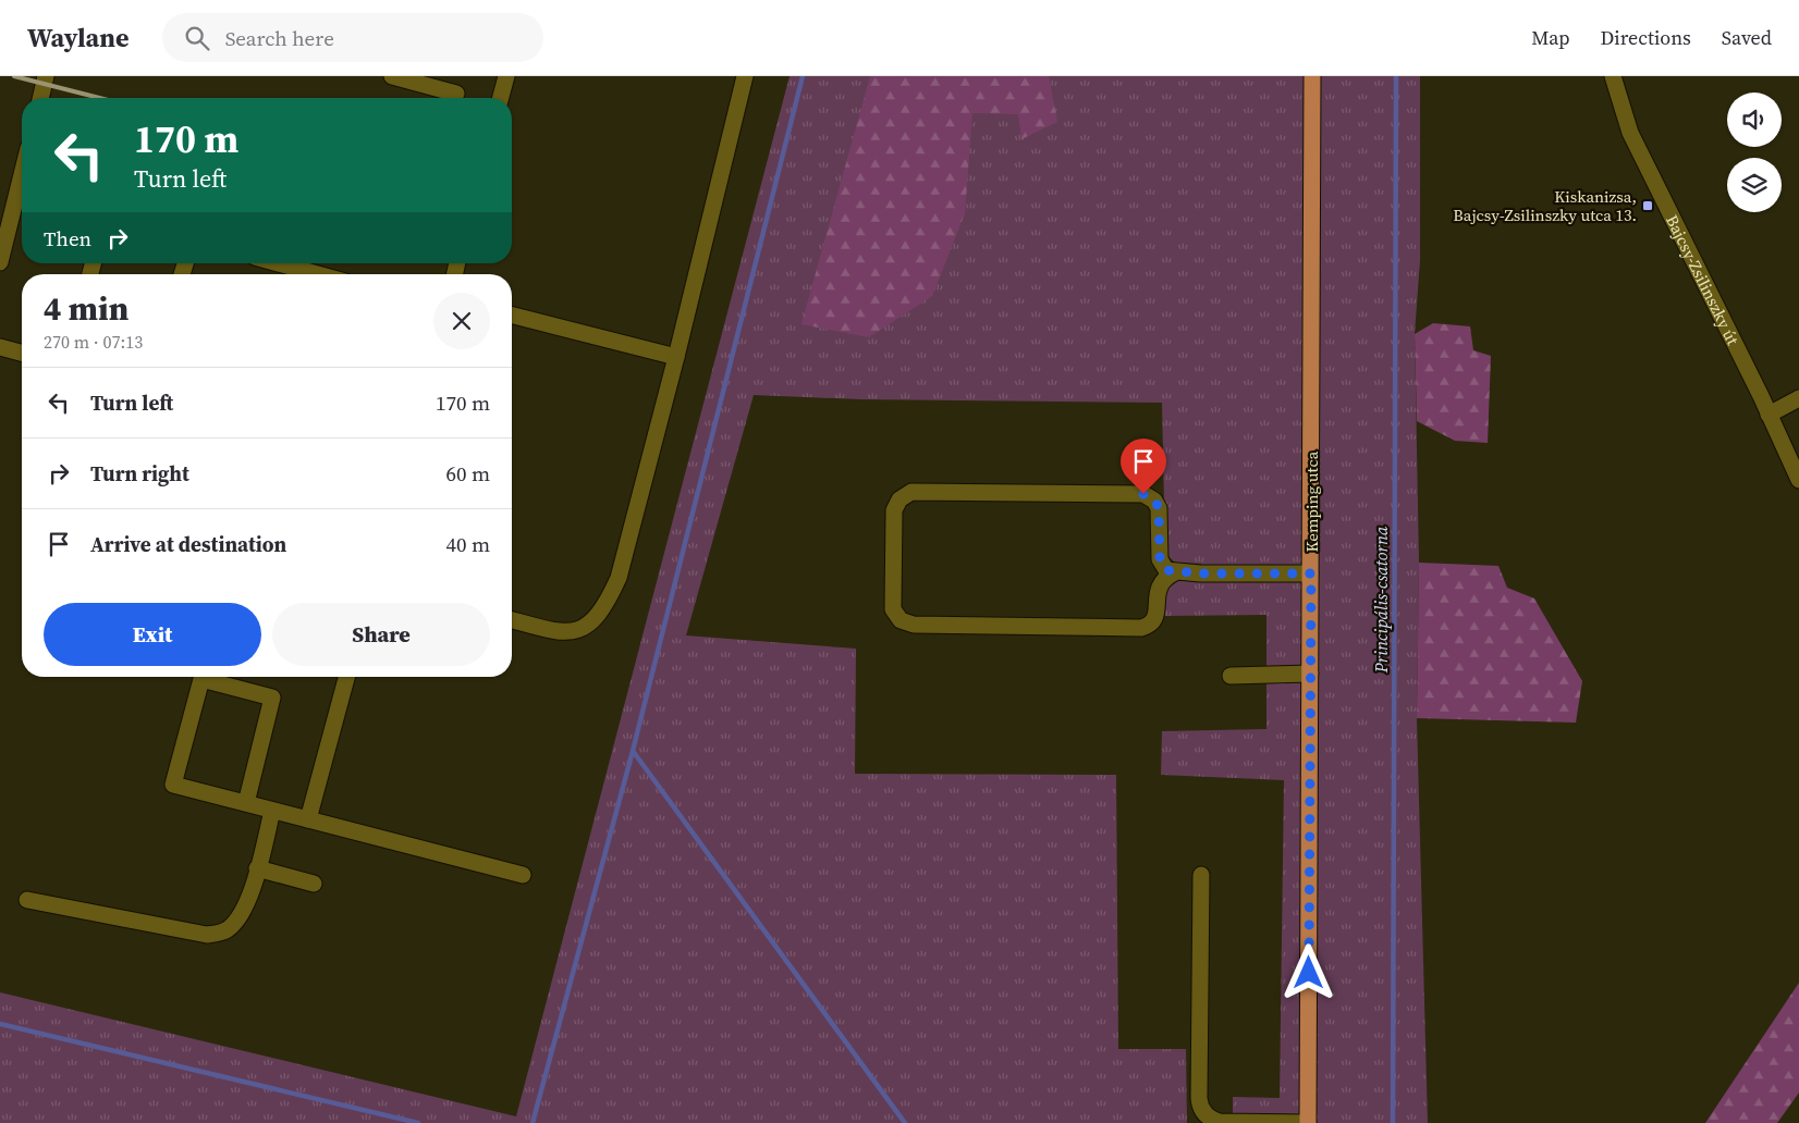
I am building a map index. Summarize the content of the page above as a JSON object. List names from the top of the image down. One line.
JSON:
{"streets":{"main road":["Kemping utca"],"street":["Bajcsy-Zsilinszky út"]},"water":["Principális-csatorna"],"places":{"transit":["Kiskanizsa, Bajcsy-Zsilinszky utca 13."]},"page":{"header":"Waylane","search":"Search here","nav":["Map","Directions","Saved"],"turn":["170 m","Turn left"],"then":"Then","heading":["4 min","270 m · 07:13"],"list":[{"name":"Turn left","value":"170 m"},{"name":"Turn right","value":"60 m"},{"name":"Arrive at destination","value":"40 m"}],"buttons":["Exit","Share"]}}
